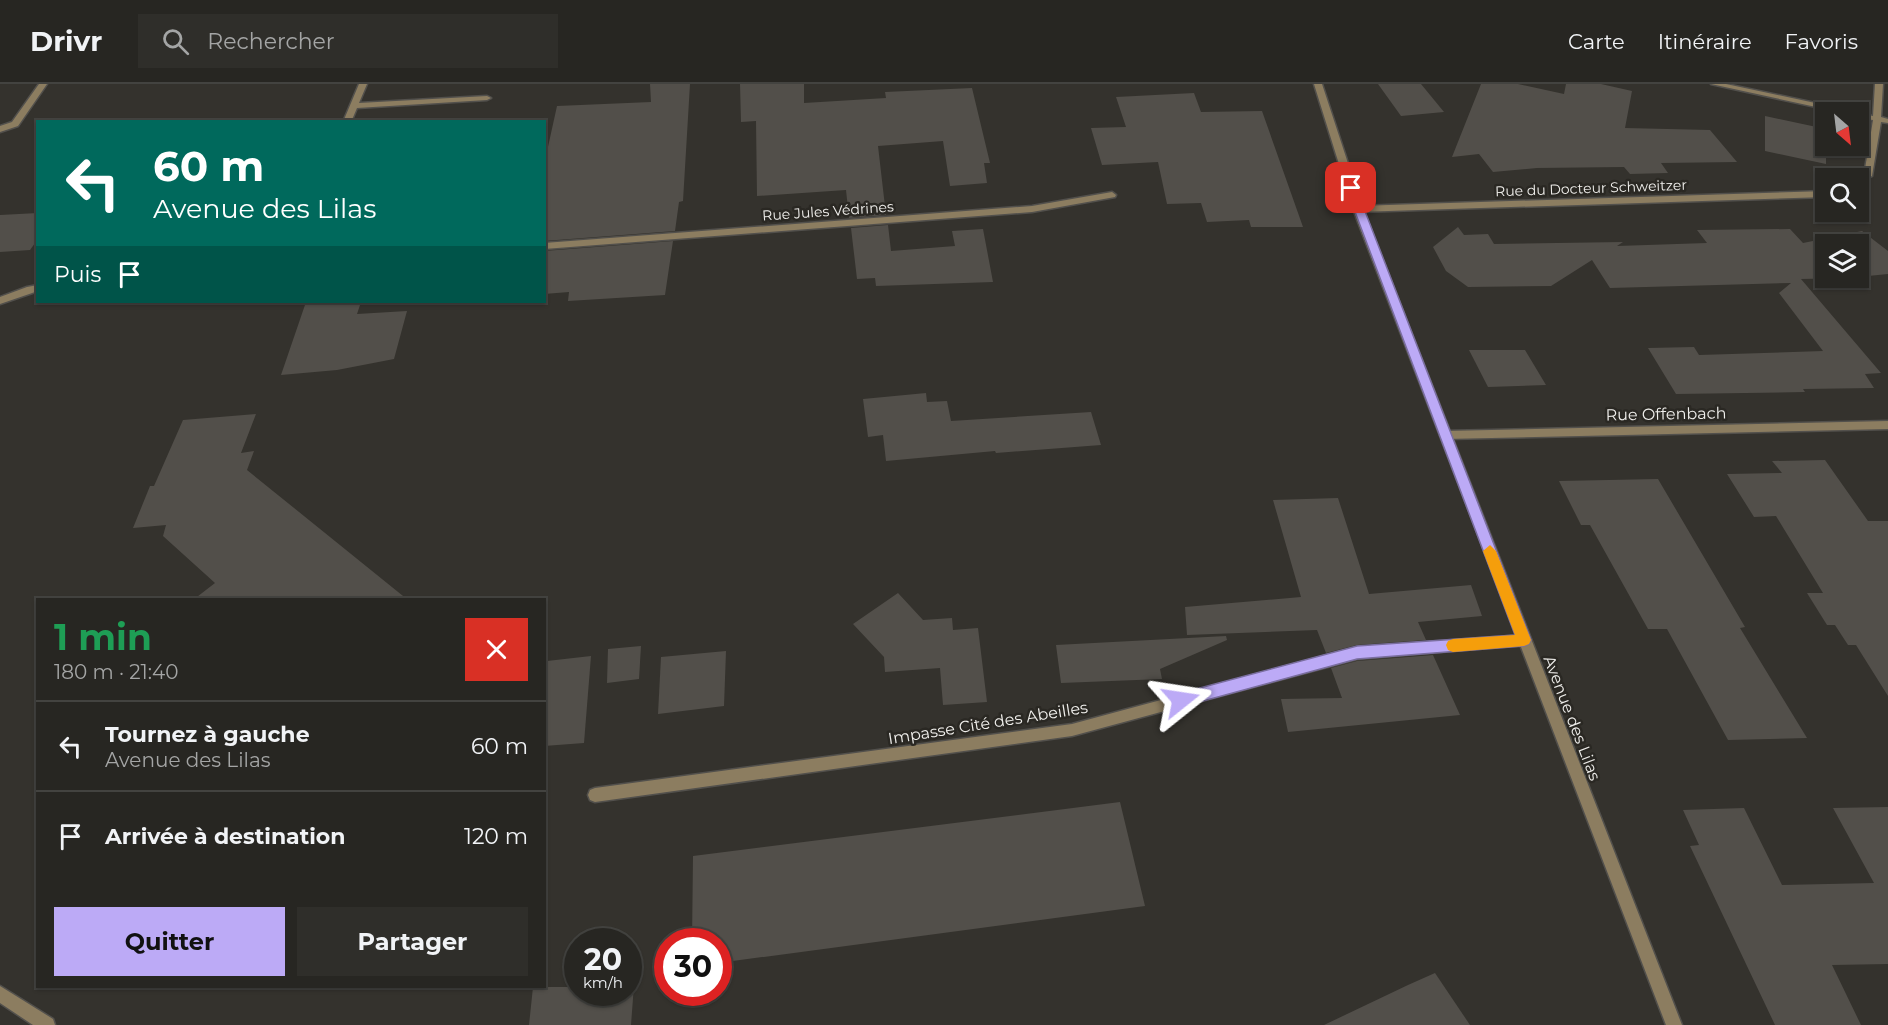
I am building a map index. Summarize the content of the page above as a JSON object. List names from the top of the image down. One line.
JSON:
{"streets":{"street":["Rue du Docteur Schweitzer","Rue Jules Védrines","Rue Offenbach","Avenue des Lilas","Impasse Cité des Abeilles"]},"crossings":[["Rue du Docteur Schweitzer","Avenue des Lilas"],["Rue Offenbach","Avenue des Lilas"],["Avenue des Lilas","Impasse Cité des Abeilles"]],"north":"bottom right","page":{"header":"Drivr","search":"Rechercher","nav":["Carte","Itinéraire","Favoris"],"turn":["60 m","Avenue des Lilas"],"then":"Puis","heading":["1 min","180 m · 21:40"],"list":[{"name":"Tournez à gauche","note":"Avenue des Lilas","value":"60 m"},{"name":"Arrivée à destination","value":"120 m"}],"buttons":["Quitter","Partager"],"speed":"20 km/h","limit":"30"}}
